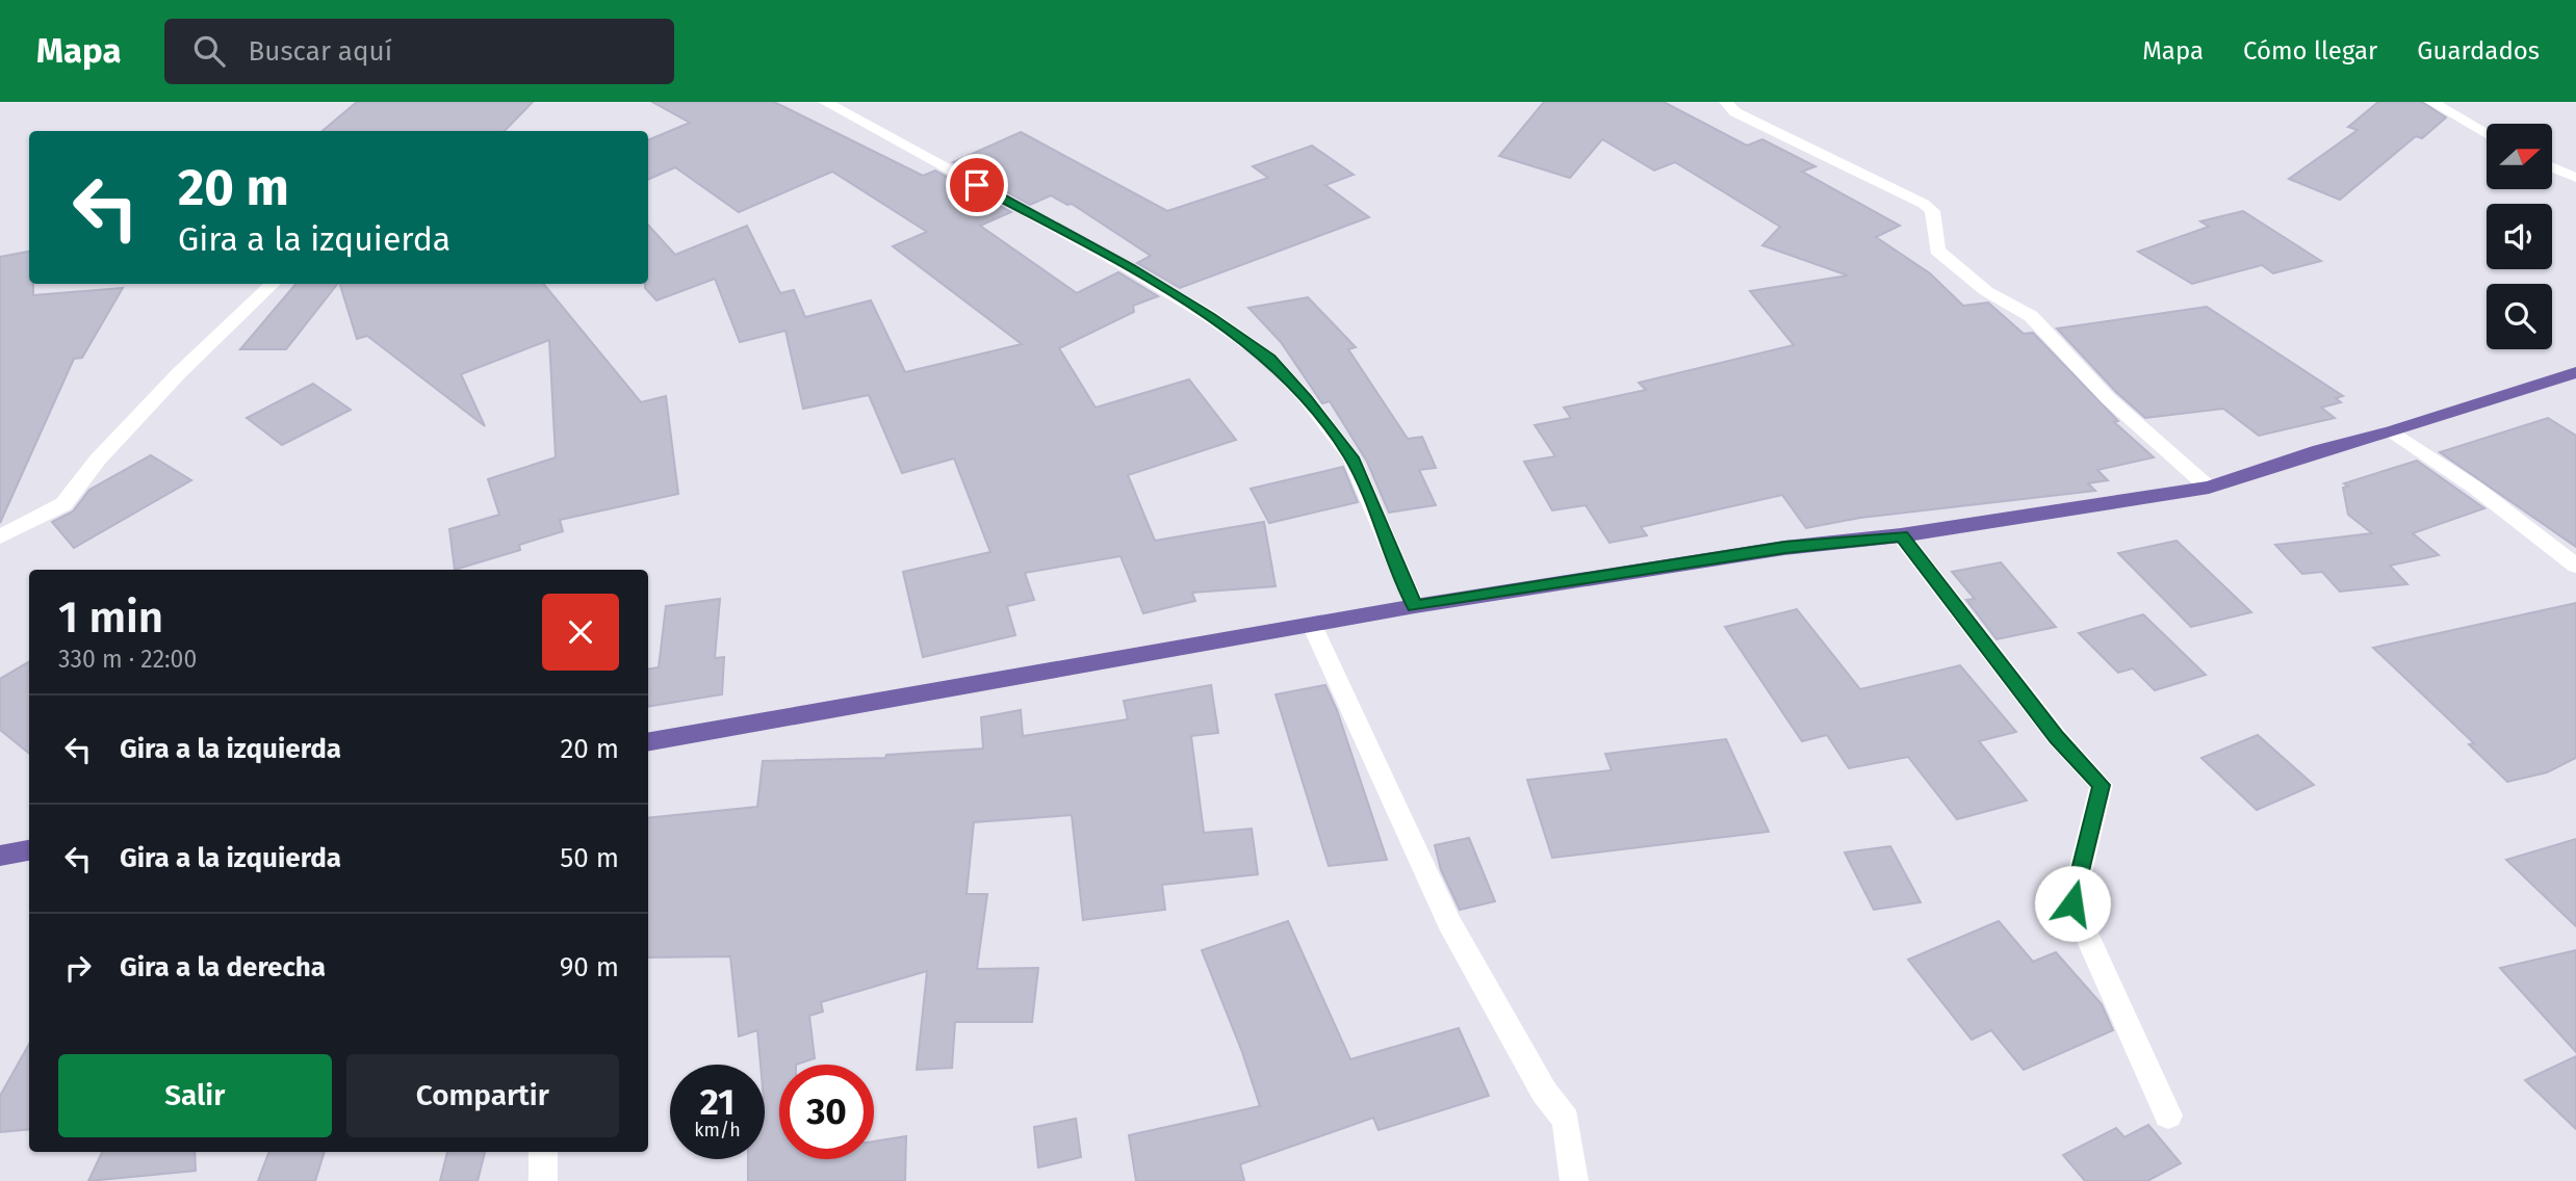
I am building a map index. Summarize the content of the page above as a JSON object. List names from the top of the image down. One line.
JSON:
{"north":"right","page":{"header":"Mapa","search":"Buscar aquí","nav":["Mapa","Cómo llegar","Guardados"],"turn":["20 m","Gira a la izquierda"],"heading":["1 min","330 m · 22:00"],"list":[{"name":"Gira a la izquierda","value":"20 m"},{"name":"Gira a la izquierda","value":"50 m"},{"name":"Gira a la derecha","value":"90 m"}],"buttons":["Salir","Compartir"],"speed":"21 km/h","limit":"30"}}
